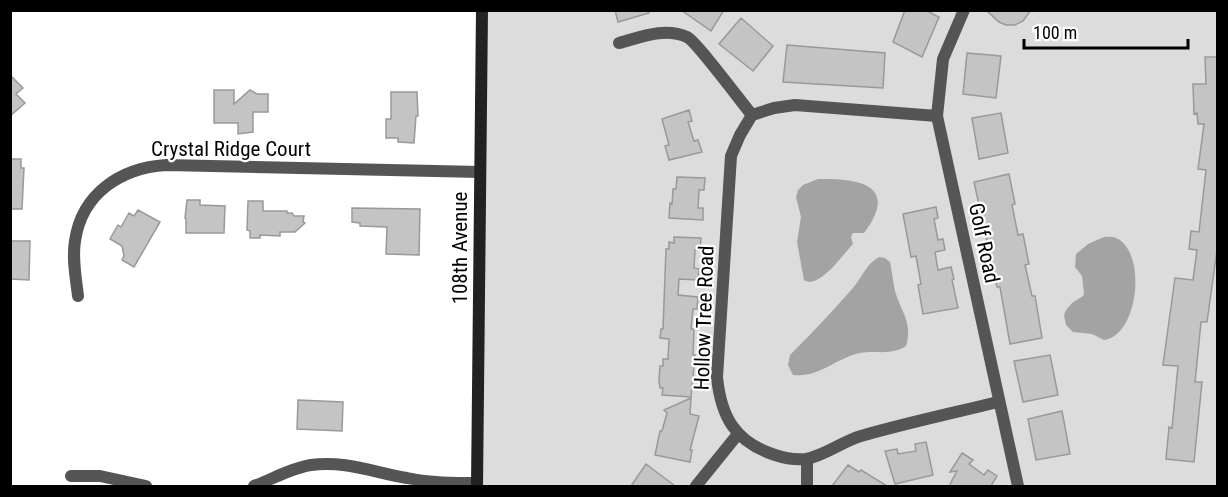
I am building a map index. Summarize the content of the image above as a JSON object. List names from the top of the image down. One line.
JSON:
{"streets":{"street":["Crystal Ridge Court","Golf Road","108th Avenue","Hollow Tree Road"]},"crossings":[["Crystal Ridge Court","108th Avenue"]],"scale_bar":"100 m"}
